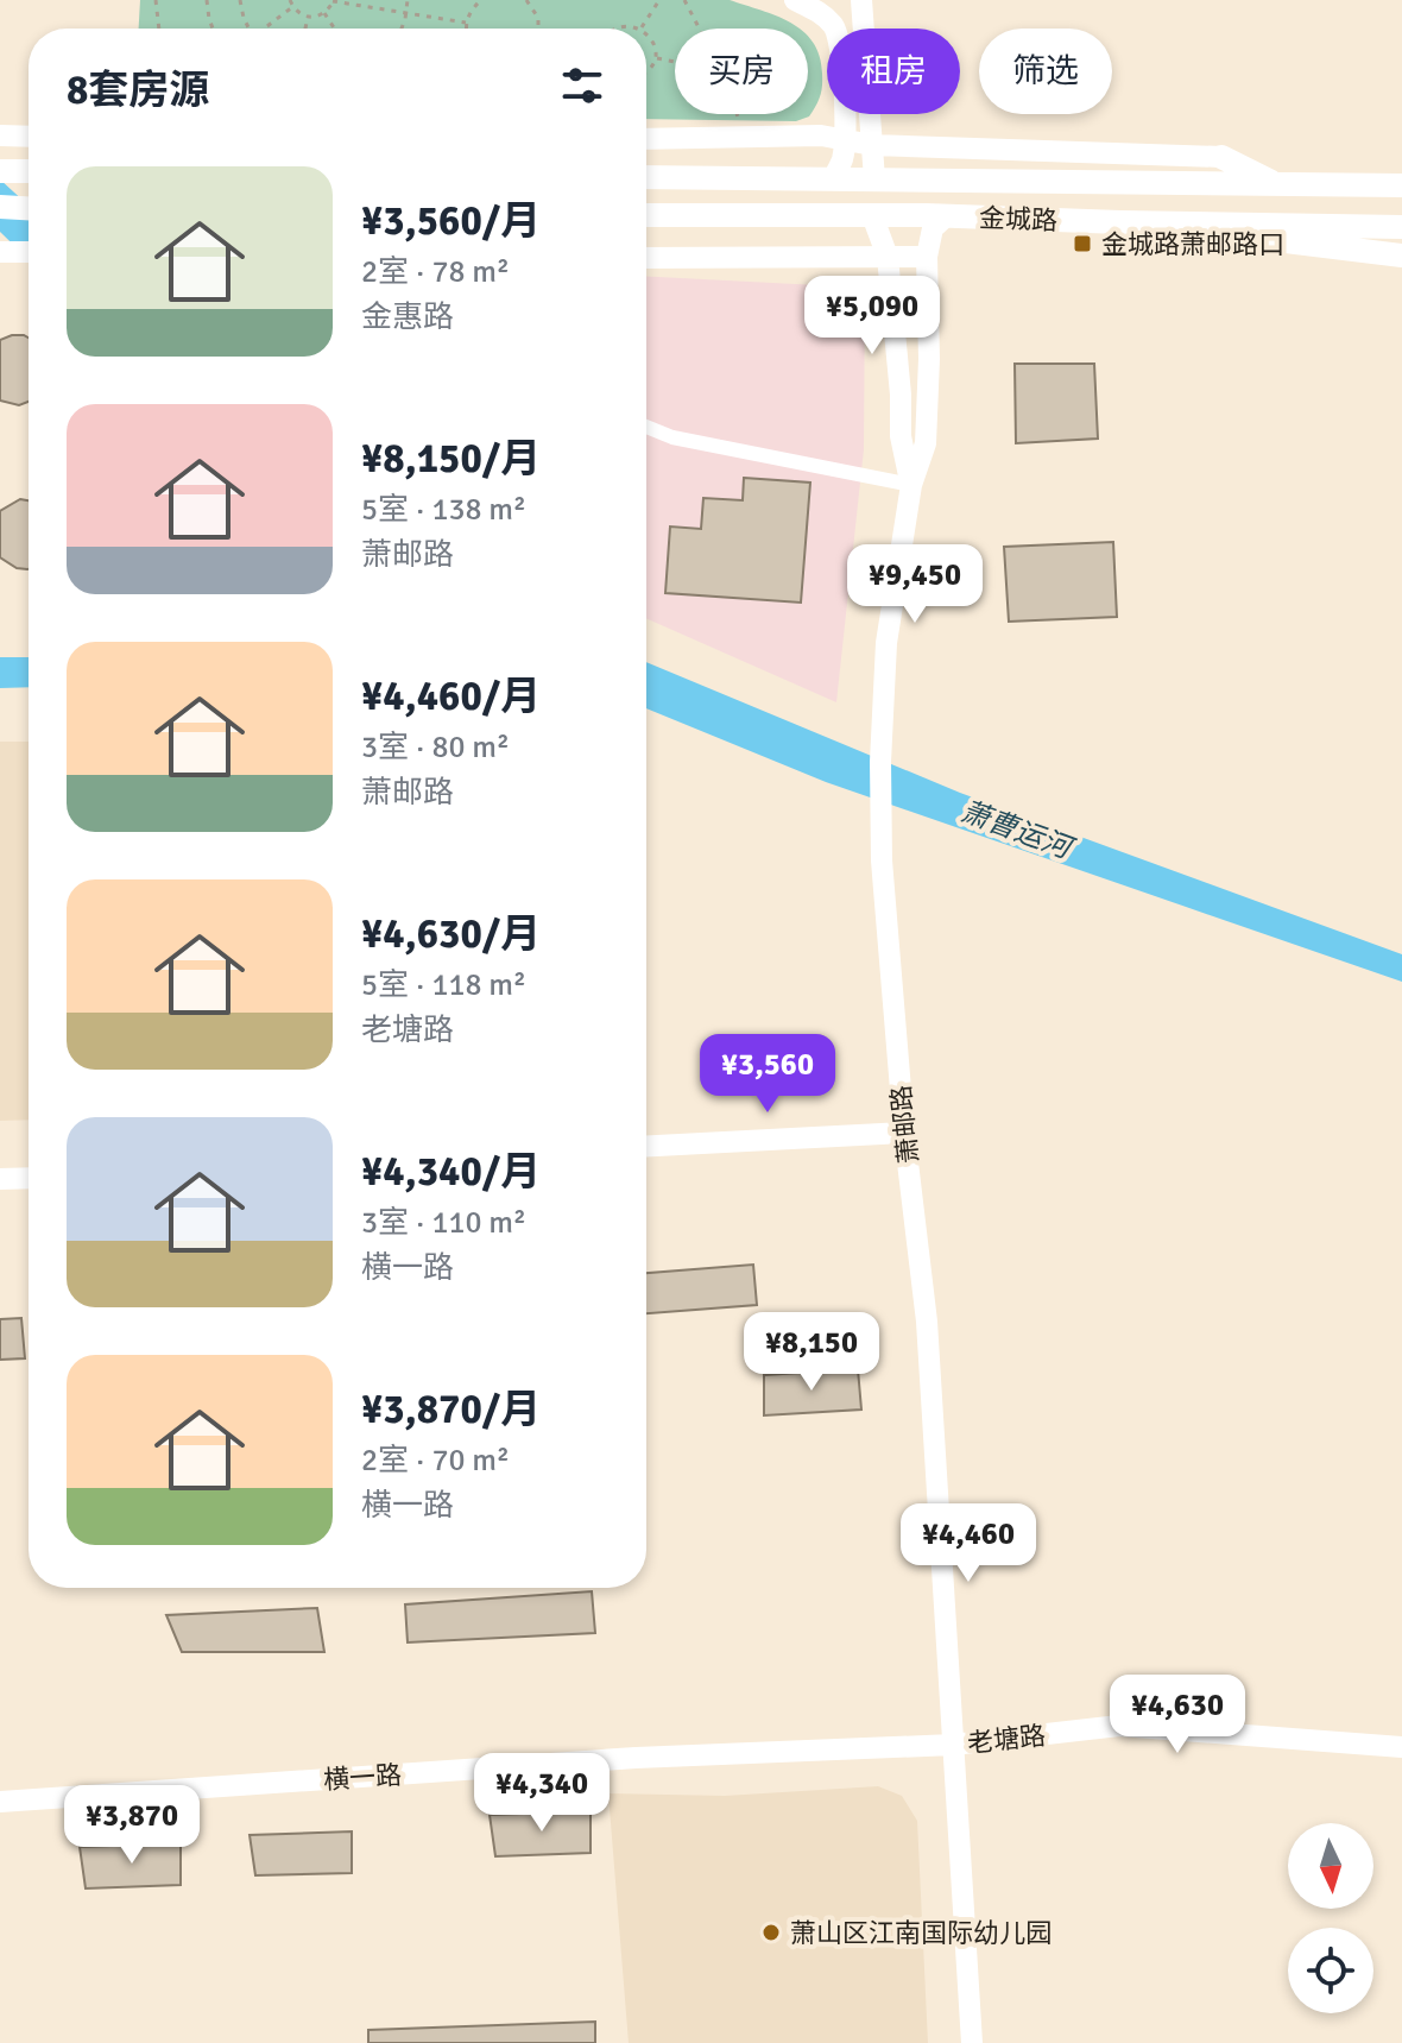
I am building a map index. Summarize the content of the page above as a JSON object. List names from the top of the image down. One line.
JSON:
{"streets":{"main road":["金城路","萧邮路","老塘路","横一路"]},"crossings":[["金城路","萧邮路"],["萧邮路","老塘路"],["萧邮路","横一路"],["老塘路","横一路"]],"water":["萧曹运河"],"places":{"transit":["金城路萧邮路口"],"other":["萧山区江南国际幼儿园"]},"north":"bottom","page":{"chip":["买房","租房","筛选"],"heading":"8套房源","list":[{"name":"¥3,560/月","note":"2室 · 78 m² · 金惠路"},{"name":"¥8,150/月","note":"5室 · 138 m² · 萧邮路"},{"name":"¥4,460/月","note":"3室 · 80 m² · 萧邮路"},{"name":"¥4,630/月","note":"5室 · 118 m² · 老塘路"},{"name":"¥4,340/月","note":"3室 · 110 m² · 横一路"},{"name":"¥3,870/月","note":"2室 · 70 m² · 横一路"}],"price":["¥5,090","¥9,450","¥3,560","¥8,150","¥4,460","¥4,630","¥4,340","¥3,870"]}}
